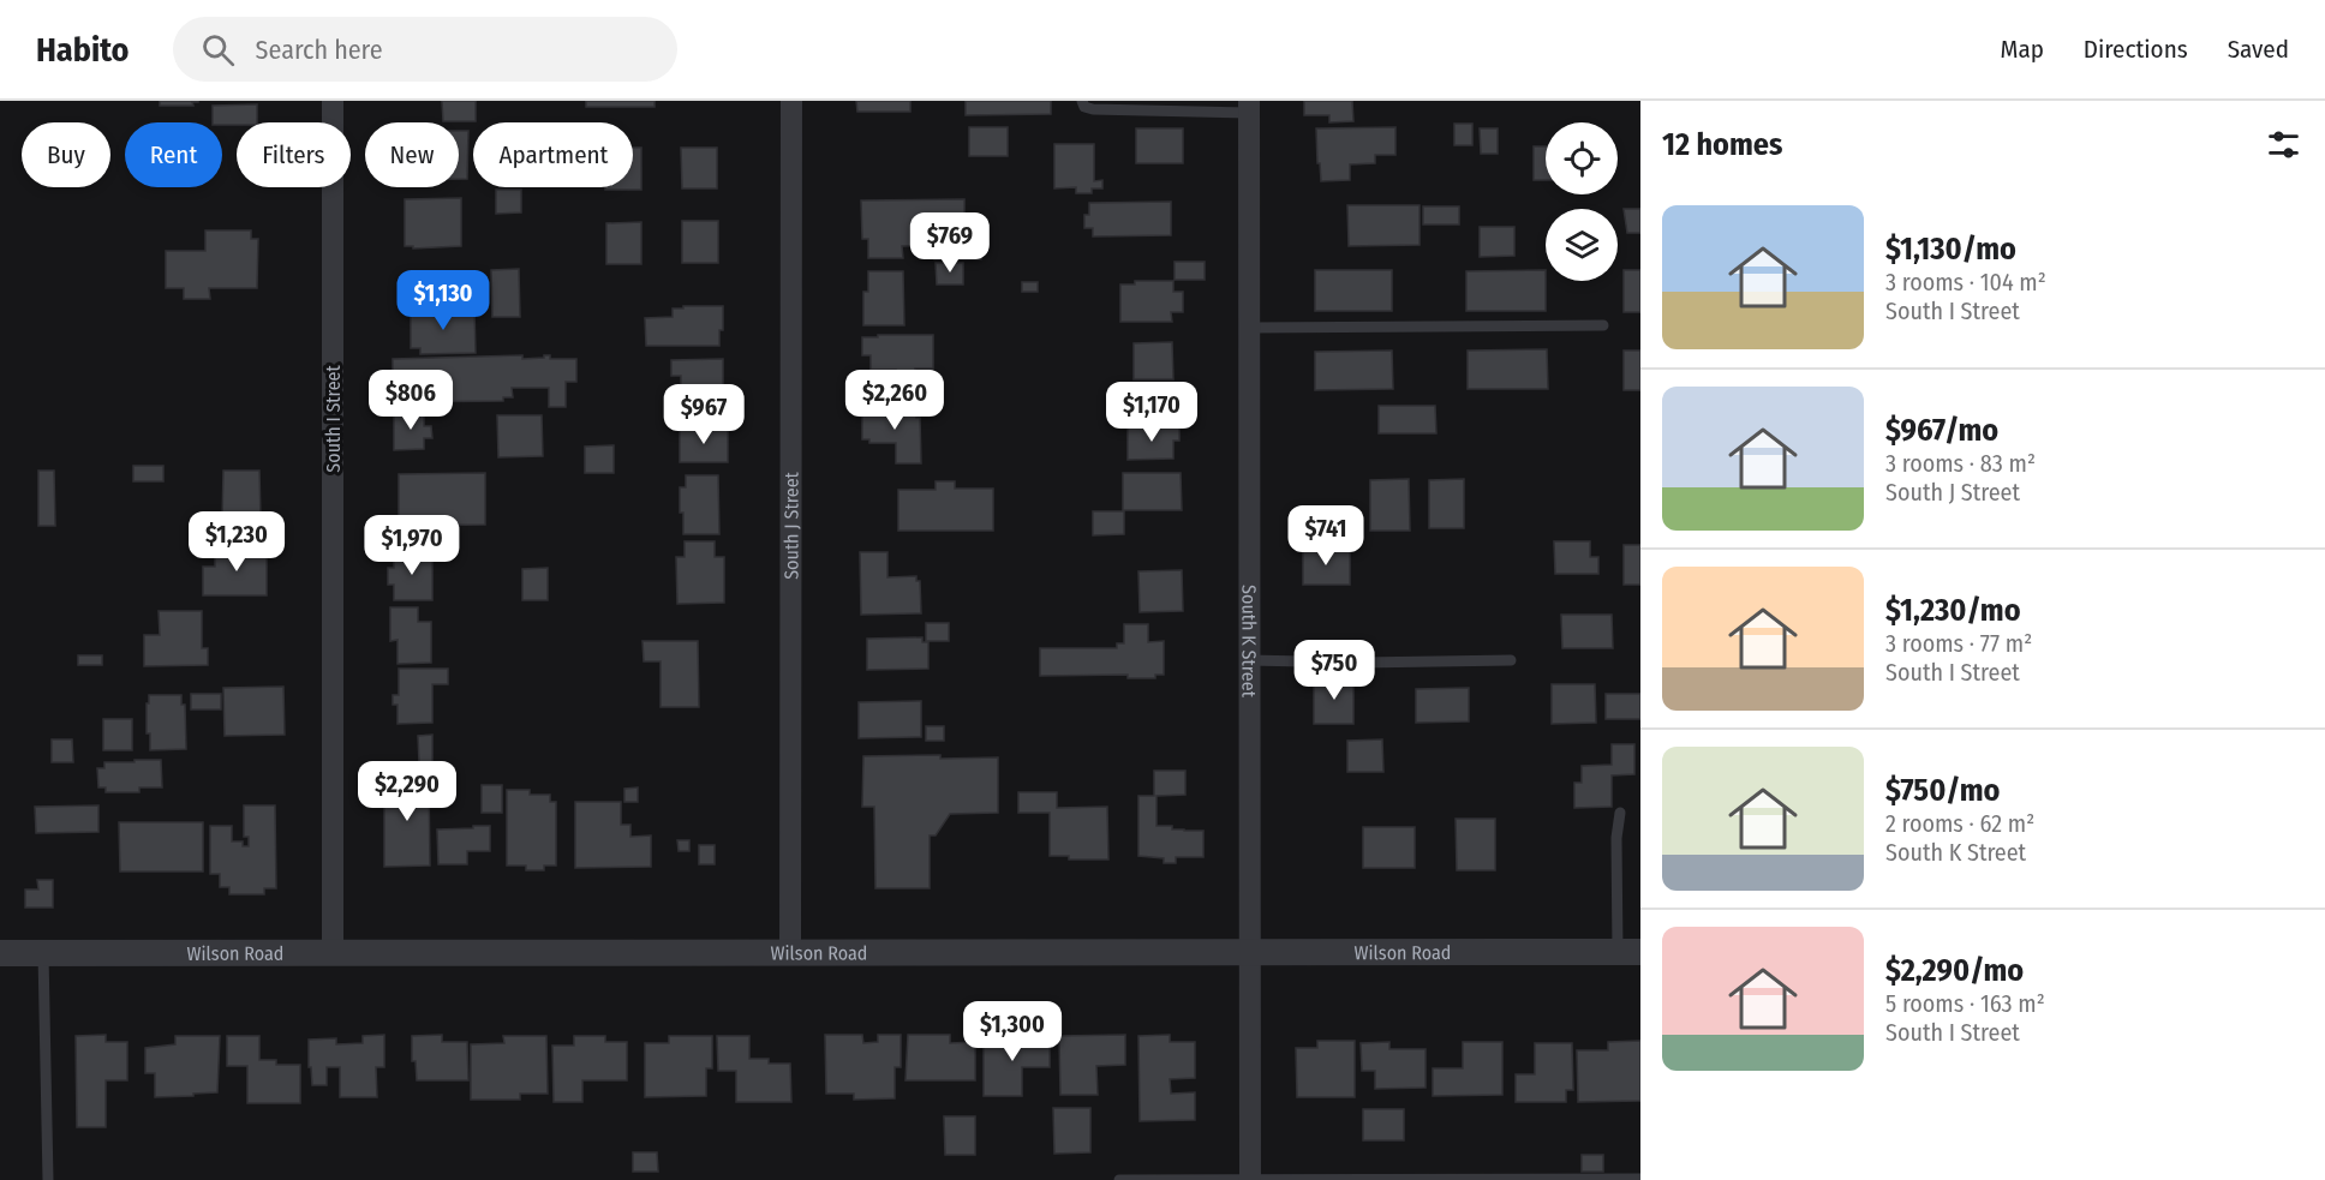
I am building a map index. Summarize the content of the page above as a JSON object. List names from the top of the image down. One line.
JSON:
{"streets":{"street":["South I Street","South J Street","South K Street","Wilson Road"]},"crossings":[["South I Street","Wilson Road"],["South J Street","Wilson Road"],["South K Street","Wilson Road"]],"page":{"header":"Habito","search":"Search here","nav":["Map","Directions","Saved"],"heading":"12 homes","chip":["Buy","Rent","Filters","New","Apartment"],"list":[{"name":"$1,130/mo","note":"3 rooms · 104 m² · South I Street"},{"name":"$967/mo","note":"3 rooms · 83 m² · South J Street"},{"name":"$1,230/mo","note":"3 rooms · 77 m² · South I Street"},{"name":"$750/mo","note":"2 rooms · 62 m² · South K Street"},{"name":"$2,290/mo","note":"5 rooms · 163 m² · South I Street"}],"price":["$769","$1,130","$806","$2,260","$1,170","$967","$741","$1,230","$1,970","$750","$2,290","$1,300"]}}
